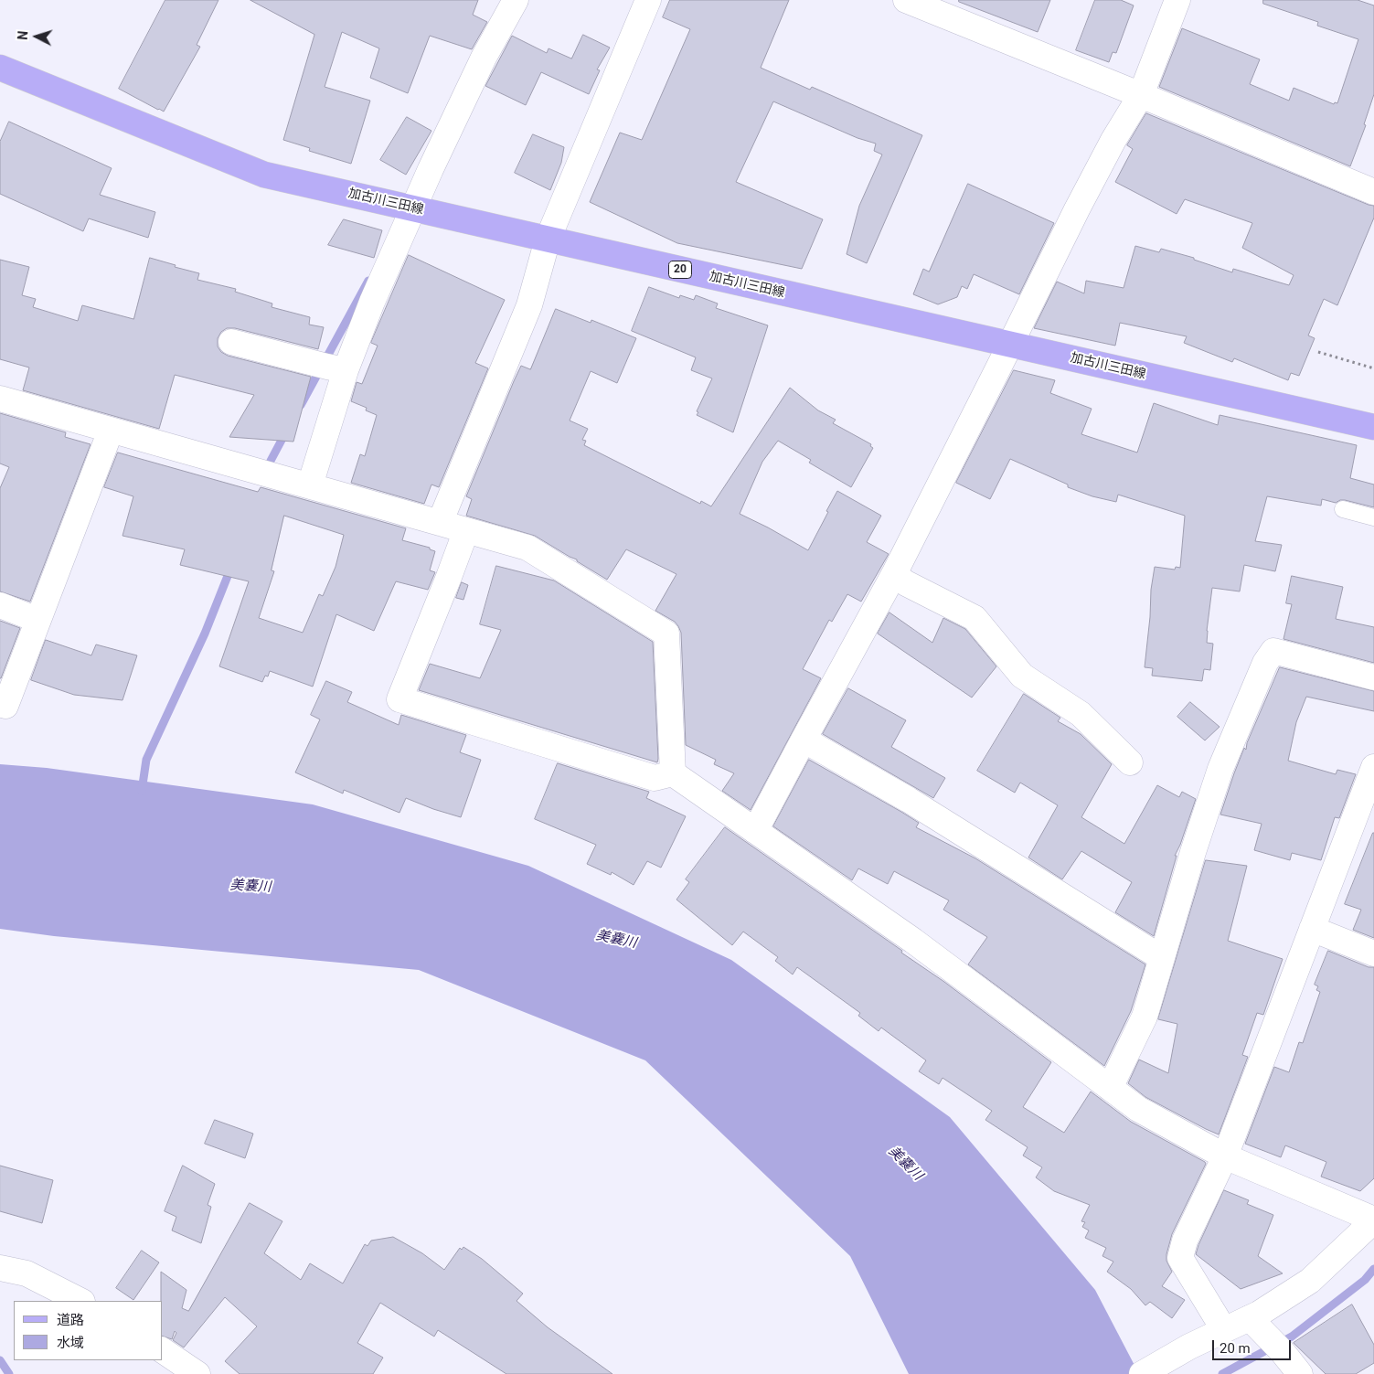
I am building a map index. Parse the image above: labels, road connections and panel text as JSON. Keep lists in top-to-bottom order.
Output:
{
  "streets": {
    "main road": ["加古川三田線", "20"]
  },
  "water": ["美嚢川"],
  "legend": ["道路", "水域"],
  "scale_bar": "20 m",
  "north": "left"
}
